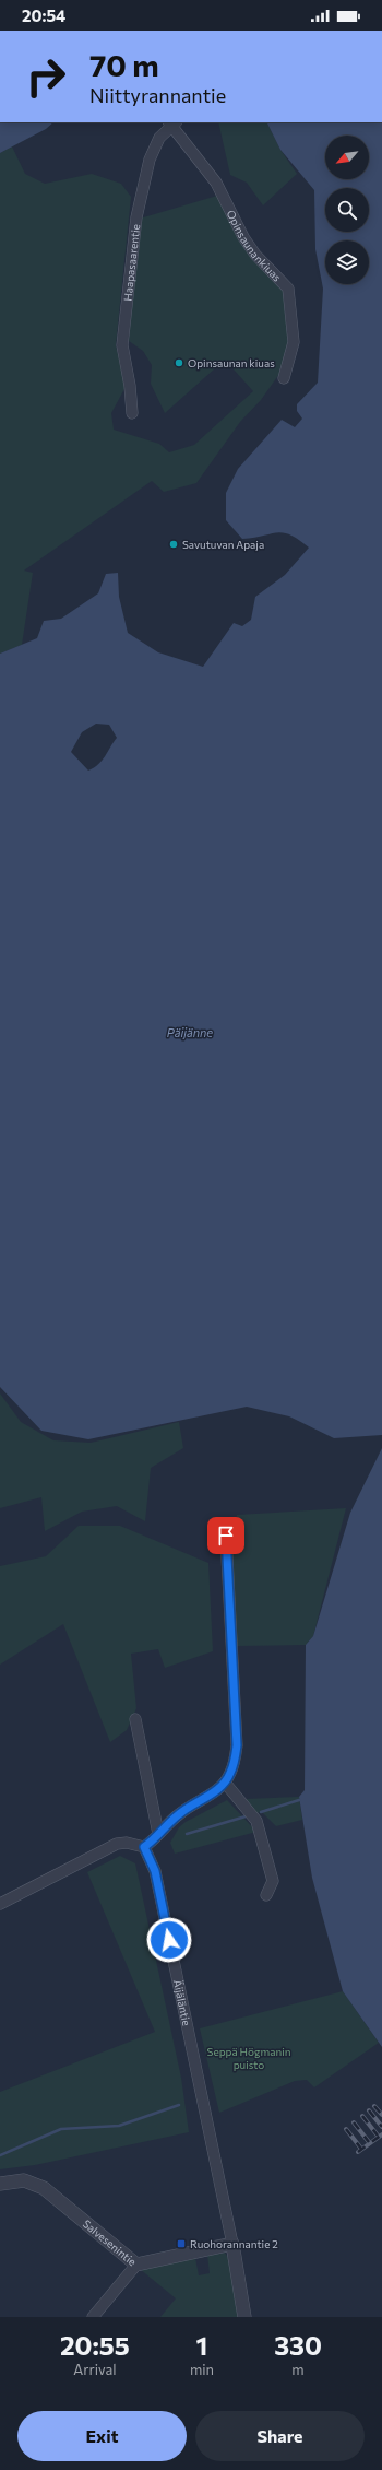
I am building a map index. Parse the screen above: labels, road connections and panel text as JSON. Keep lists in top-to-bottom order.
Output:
{
  "streets": {
    "street": [
      "Opinsaunankiuas",
      "Haapasaarentie",
      "Äijäläntie",
      "Salvesenintie"
    ]
  },
  "crossings": [
    ["Opinsaunankiuas", "Haapasaarentie"],
    ["Äijäläntie", "Salvesenintie"]
  ],
  "water": ["Päijänne"],
  "parks": ["Seppä Högmanin puisto"],
  "places": {
    "other": ["Opinsaunan kiuas", "Savutuvan Apaja"],
    "transit": ["Ruohorannantie 2"]
  },
  "north": "bottom left",
  "page": {
    "status": "20:54",
    "turn": ["70 m", "Niittyrannantie"],
    "eta": [
      "20:55",
      "Arrival",
      "1",
      "min",
      "330",
      "m"
    ],
    "buttons": ["Exit", "Share"]
  }
}
